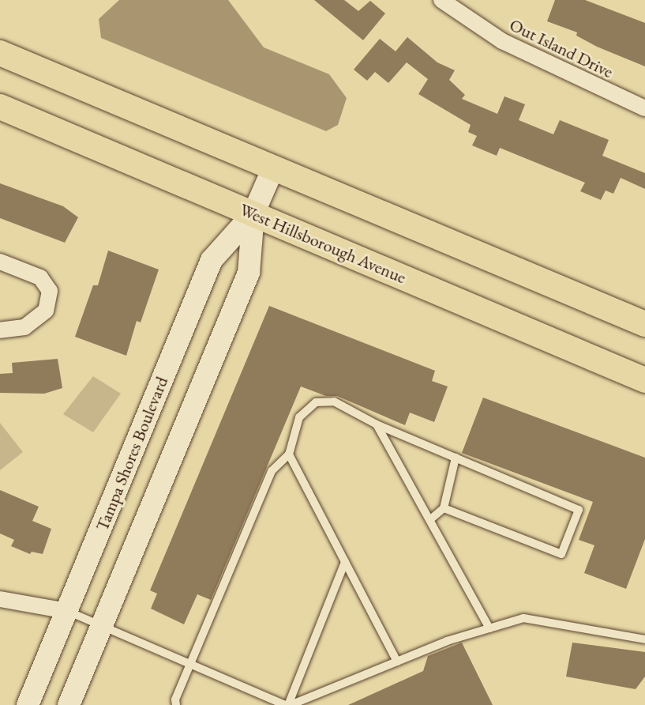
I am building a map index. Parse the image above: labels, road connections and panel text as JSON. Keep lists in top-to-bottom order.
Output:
{
  "streets": {
    "main road": ["West Hillsborough Avenue"],
    "street": ["Out Island Drive", "Tampa Shores Boulevard"]
  },
  "crossings": [
    ["West Hillsborough Avenue", "Tampa Shores Boulevard"]
  ]
}
